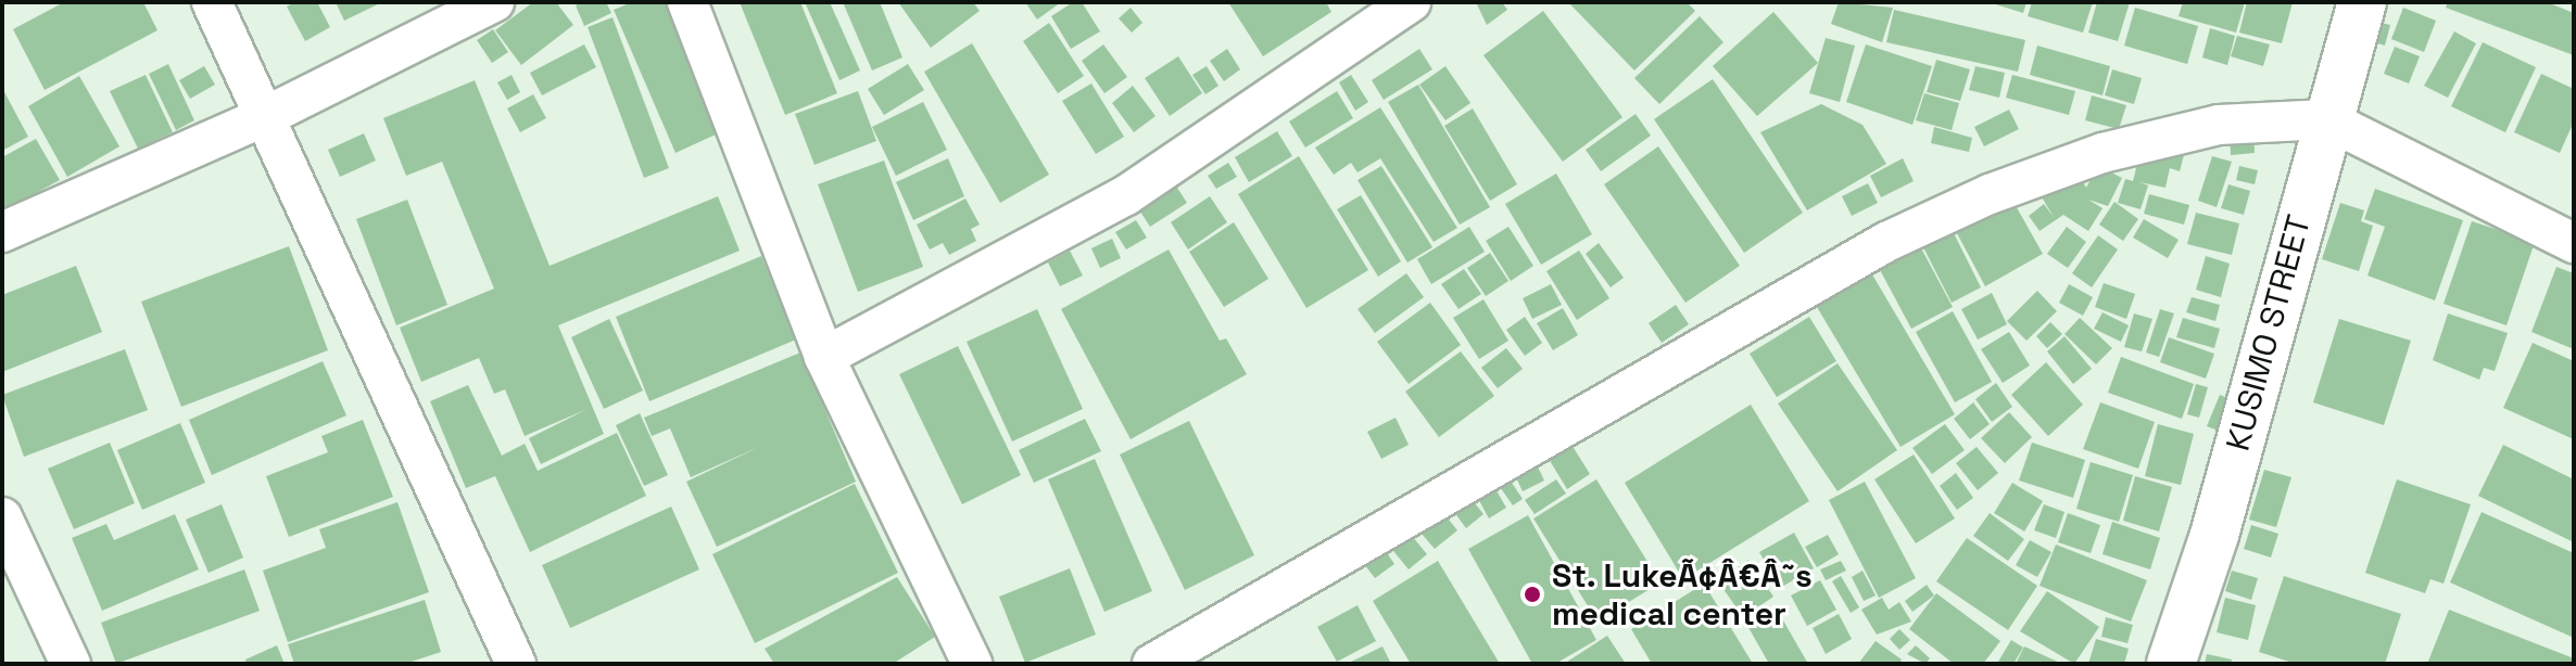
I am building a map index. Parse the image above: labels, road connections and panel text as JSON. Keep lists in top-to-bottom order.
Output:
{
  "streets": {
    "street": ["KUSIMO STREET"]
  },
  "places": ["St. LukeÃ¢Â€Â˜s medical center"]
}
